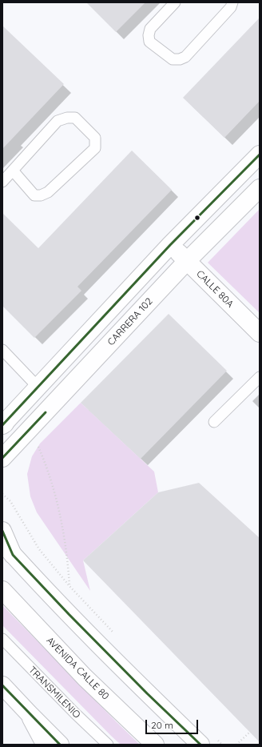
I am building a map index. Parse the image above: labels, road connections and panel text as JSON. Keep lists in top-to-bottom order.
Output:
{
  "streets": {
    "main road": ["CALLE 80A", "CARRERA 102", "AVENIDA CALLE 80"],
    "lane": ["TRANSMILENIO"]
  },
  "crossings": [
    ["CALLE 80A", "CARRERA 102"]
  ],
  "scale_bar": "20 m"
}
